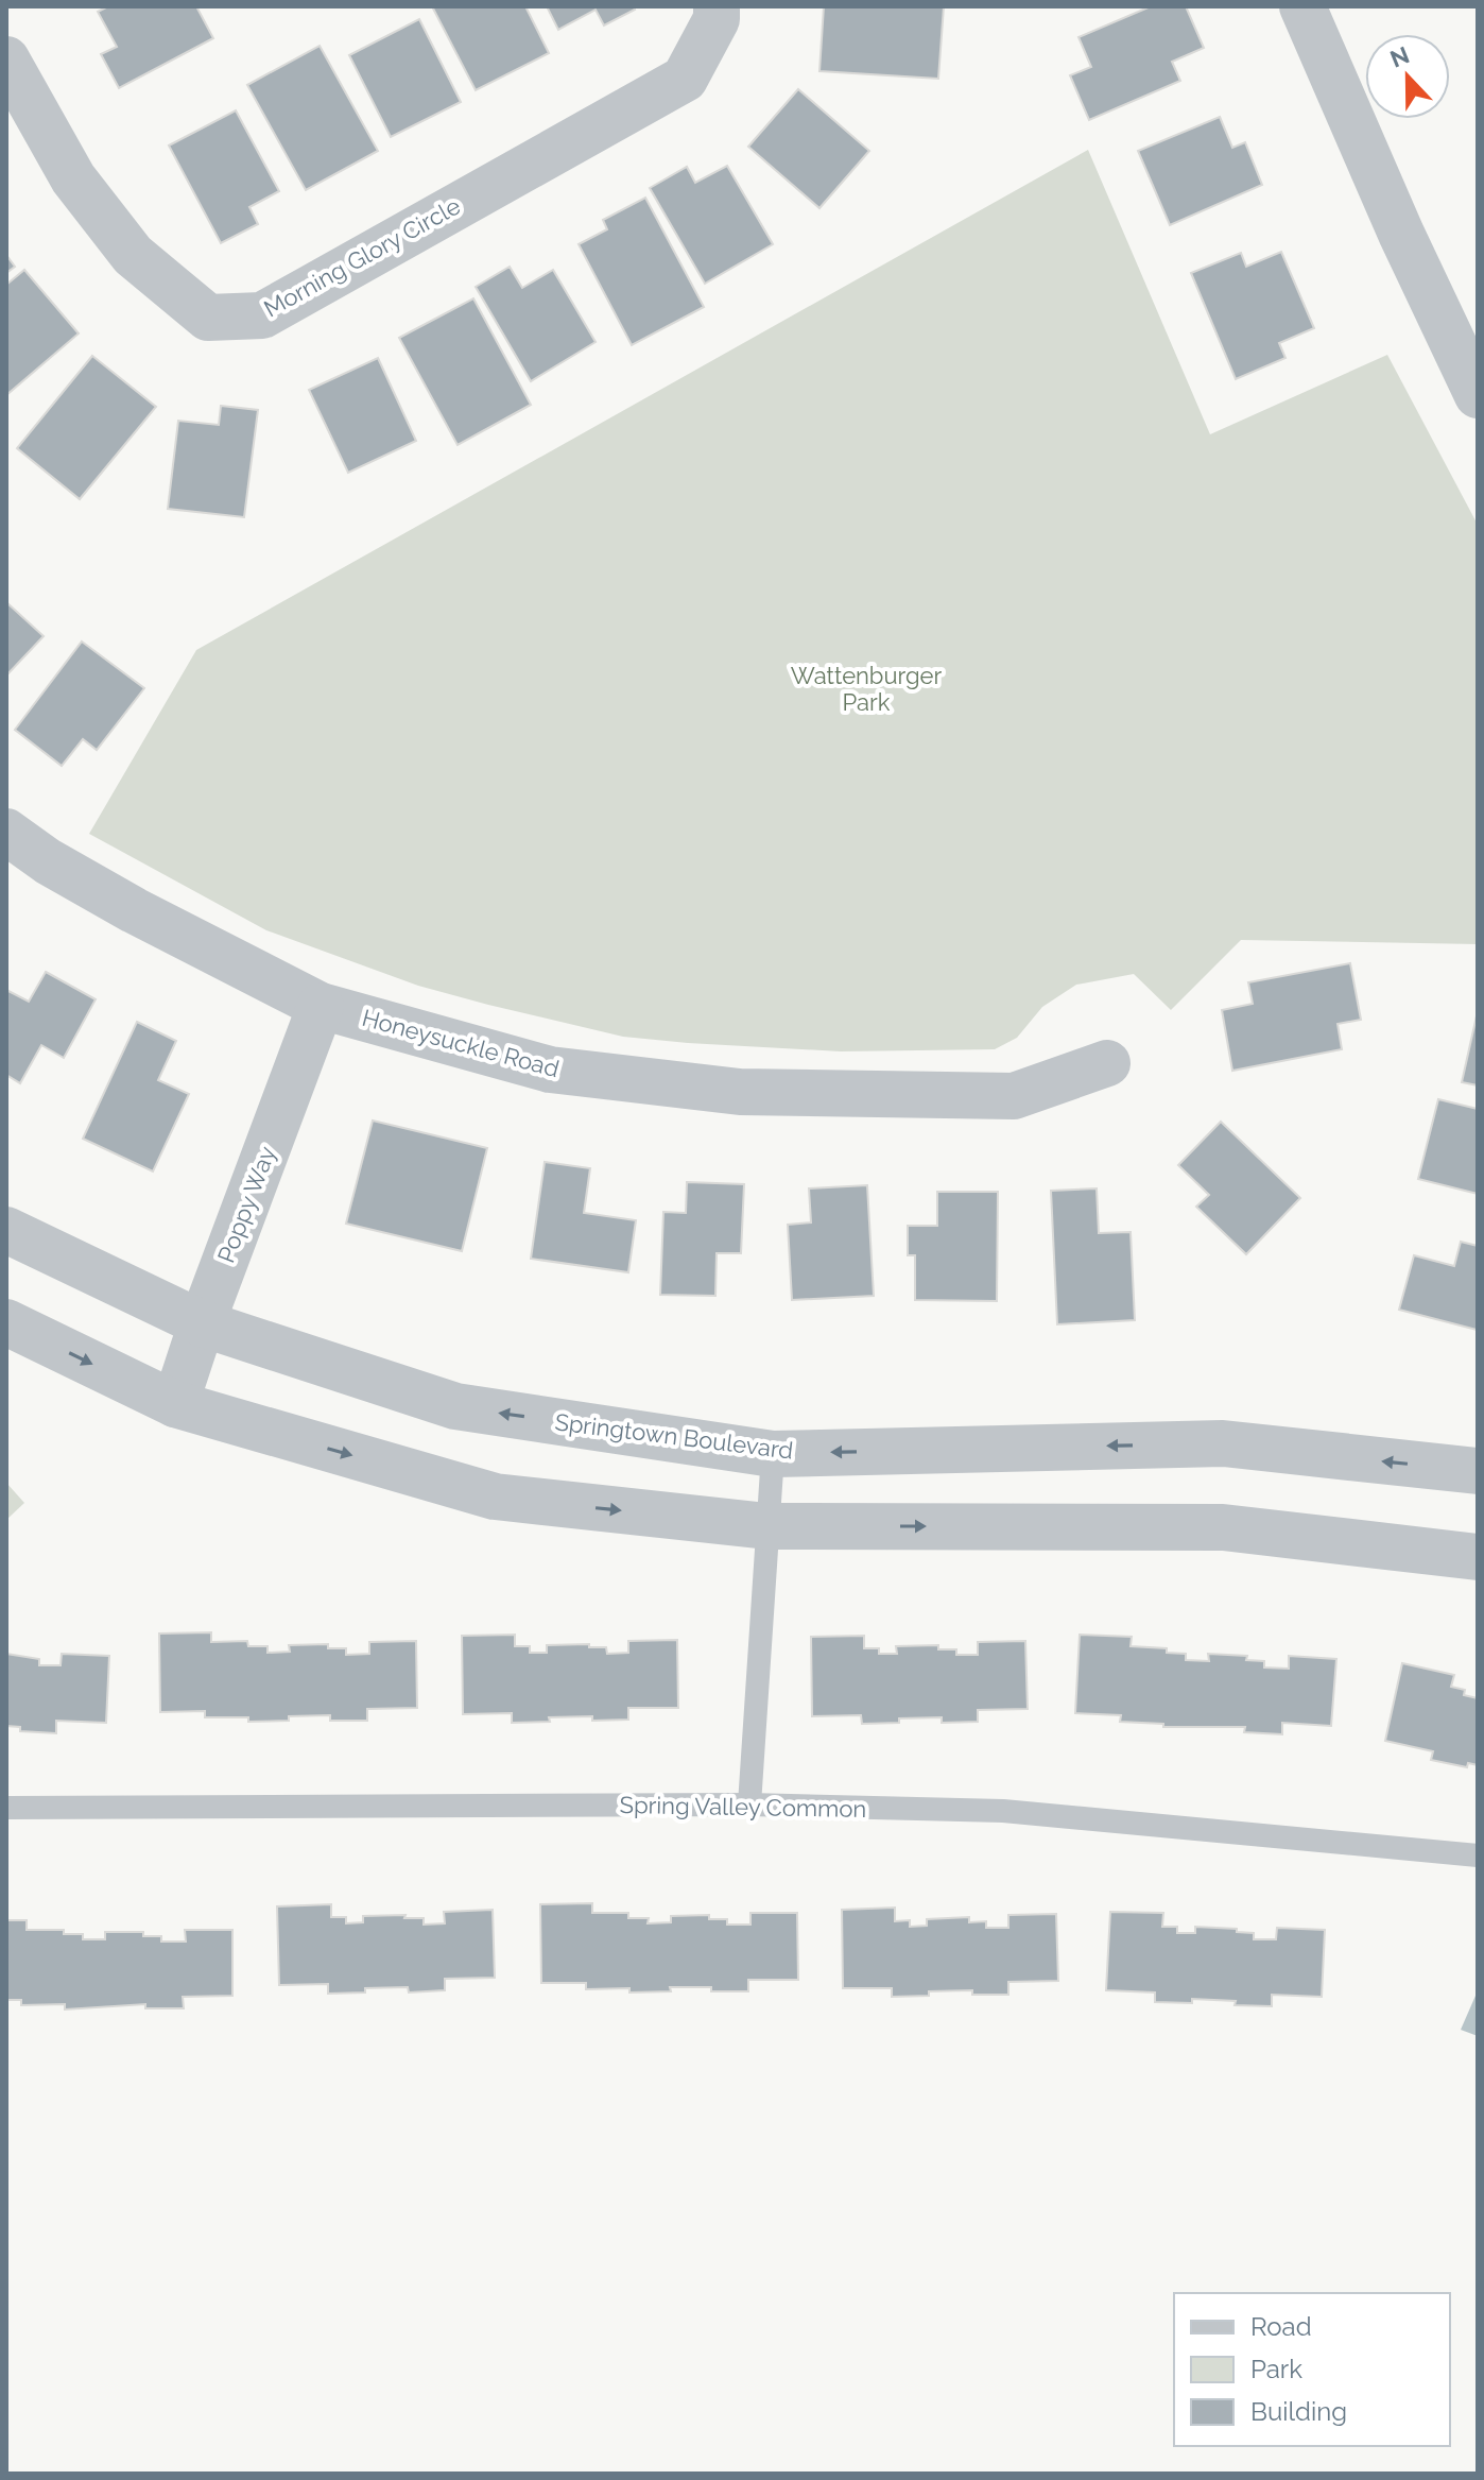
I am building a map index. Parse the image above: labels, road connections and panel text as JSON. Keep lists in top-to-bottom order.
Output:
{
  "streets": {
    "street": [
      "Morning Glory Circle",
      "Honeysuckle Road",
      "Poppy Way",
      "Springtown Boulevard"
    ],
    "lane": ["Spring Valley Common"]
  },
  "crossings": [
    ["Honeysuckle Road", "Poppy Way"],
    ["Poppy Way", "Springtown Boulevard"]
  ],
  "parks": ["Wattenburger Park"],
  "legend": ["Road", "Park", "Building"],
  "north": "top"
}
